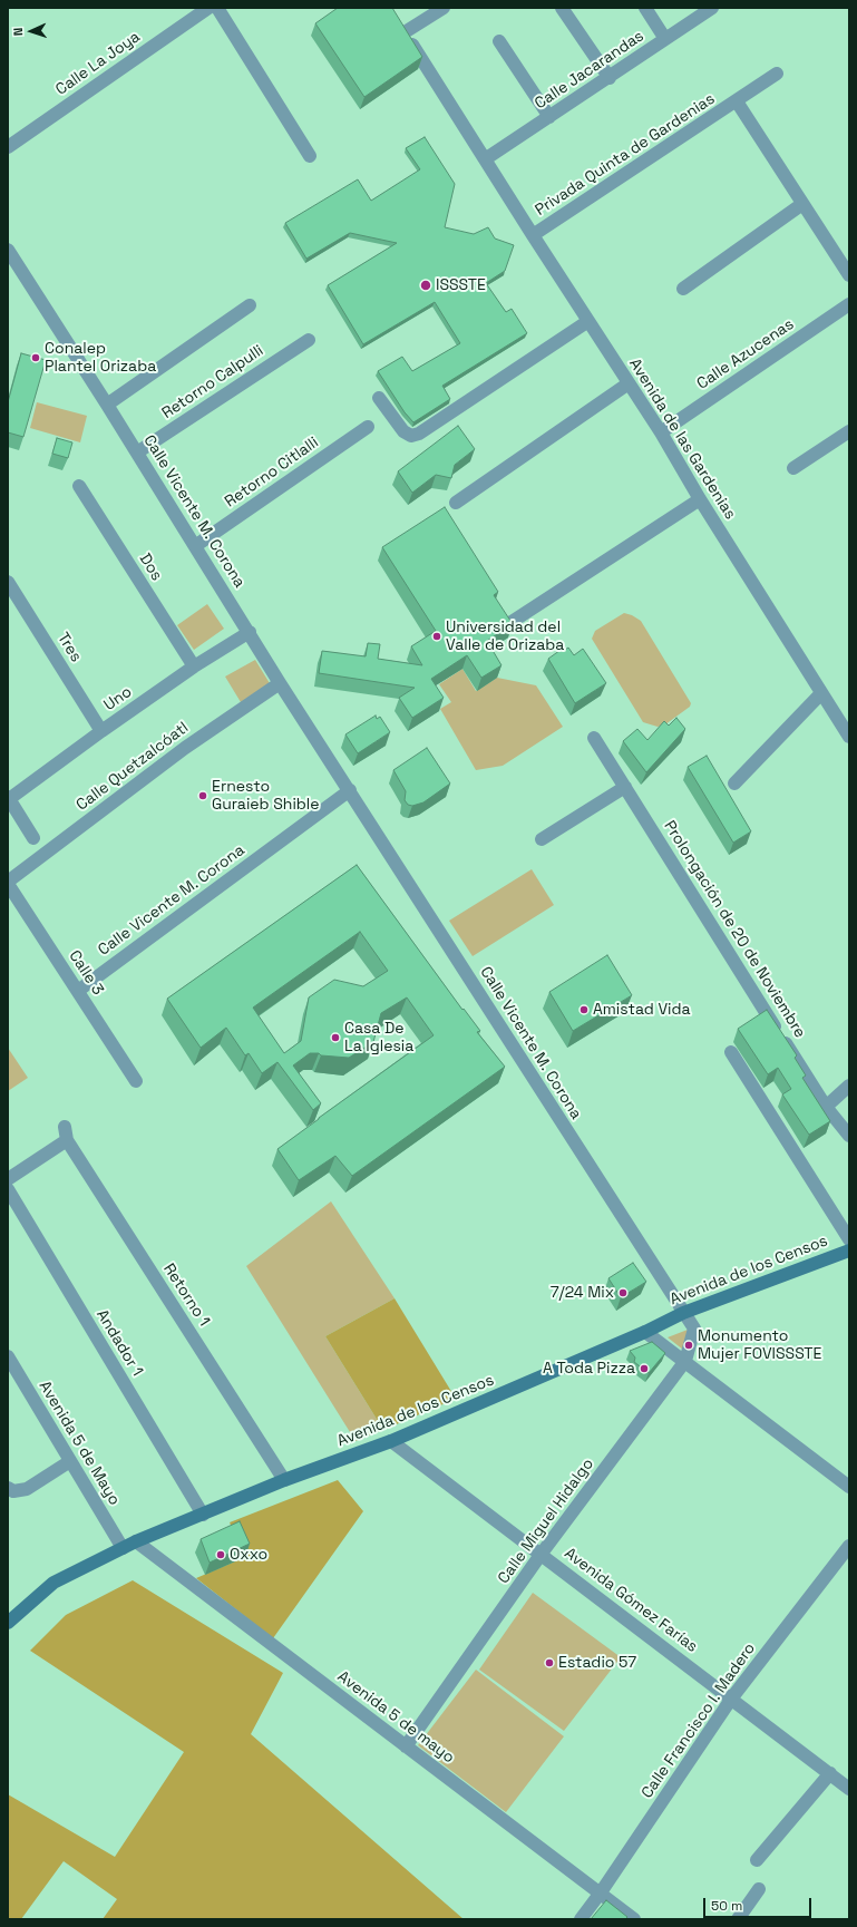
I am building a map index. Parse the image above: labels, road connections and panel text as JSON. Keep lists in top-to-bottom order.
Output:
{
  "streets": {
    "street": [
      "Calle La Joya",
      "Calle Jacarandas",
      "Privada Quinta de Gardenias",
      "Calle Azucenas",
      "Retorno Calpulli",
      "Avenida de las Gardenias",
      "Retorno Citlalli",
      "Calle Vicente M. Corona",
      "Dos",
      "Tres",
      "Uno",
      "Calle Quetzalcóatl",
      "Prolongación de 20 de Noviembre",
      "Calle 3",
      "Avenida de los Censos",
      "Retorno 1",
      "Andador 1",
      "Avenida 5 de Mayo",
      "Calle Miguel Hidalgo",
      "Avenida Gómez Farías",
      "Avenida 5 de mayo",
      "Calle Francisco I. Madero"
    ]
  },
  "crossings": [
    ["Calle Jacarandas", "Avenida de las Gardenias"],
    ["Privada Quinta de Gardenias", "Avenida de las Gardenias"],
    ["Calle Azucenas", "Avenida de las Gardenias"],
    ["Retorno Calpulli", "Calle Vicente M. Corona"],
    ["Retorno Citlalli", "Calle Vicente M. Corona"],
    ["Calle Vicente M. Corona", "Uno"],
    ["Calle Vicente M. Corona", "Calle Quetzalcóatl"],
    ["Calle Vicente M. Corona", "Calle 3"],
    ["Calle Vicente M. Corona", "Avenida de los Censos"],
    ["Calle Vicente M. Corona", "Calle Miguel Hidalgo"],
    ["Dos", "Uno"],
    ["Tres", "Uno"],
    ["Calle Quetzalcóatl", "Calle 3"],
    ["Avenida de los Censos", "Retorno 1"],
    ["Avenida de los Censos", "Andador 1"],
    ["Avenida de los Censos", "Avenida 5 de Mayo"],
    ["Avenida de los Censos", "Calle Miguel Hidalgo"],
    ["Avenida de los Censos", "Avenida Gómez Farías"],
    ["Avenida de los Censos", "Avenida 5 de mayo"],
    ["Calle Miguel Hidalgo", "Avenida Gómez Farías"],
    ["Calle Miguel Hidalgo", "Avenida 5 de mayo"],
    ["Avenida Gómez Farías", "Calle Francisco I. Madero"],
    ["Avenida 5 de mayo", "Calle Francisco I. Madero"]
  ],
  "places": [
    "ISSSTE",
    "Conalep Plantel Orizaba",
    "Universidad del Valle de Orizaba",
    "Ernesto Guraieb Shible",
    "Amistad Vida",
    "Casa De La Iglesia",
    "7/24 Mix",
    "Monumento Mujer FOVISSSTE",
    "A Toda Pizza",
    "Oxxo",
    "Estadio 57"
  ],
  "scale_bar": "50 m",
  "north": "left"
}
